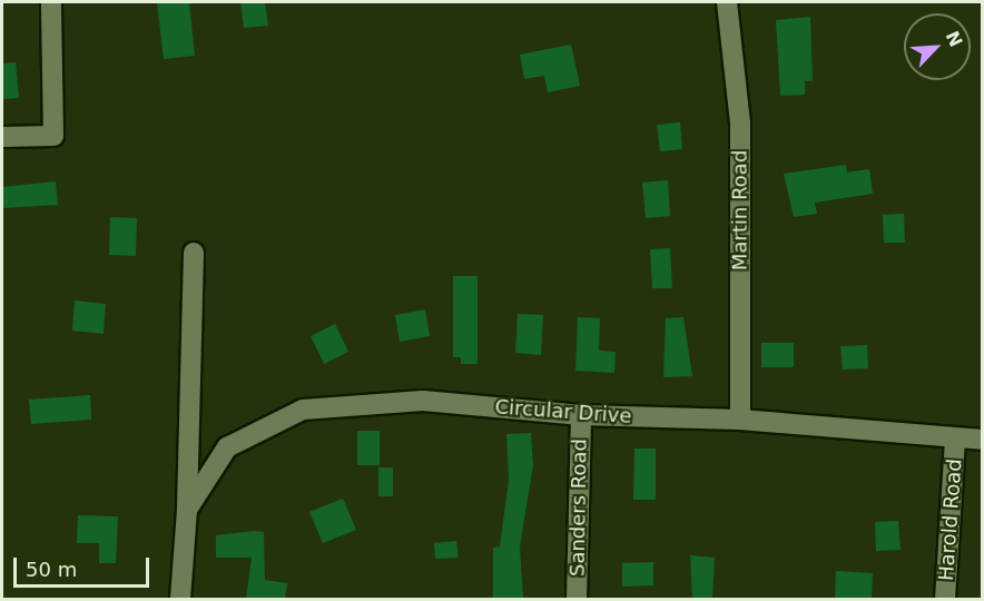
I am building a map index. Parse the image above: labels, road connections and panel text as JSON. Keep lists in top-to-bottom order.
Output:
{
  "streets": {
    "street": [
      "Martin Road",
      "Circular Drive",
      "Sanders Road",
      "Harold Road"
    ]
  },
  "crossings": [
    ["Martin Road", "Circular Drive"],
    ["Circular Drive", "Sanders Road"],
    ["Circular Drive", "Harold Road"]
  ],
  "scale_bar": "50 m",
  "north": "top right"
}
